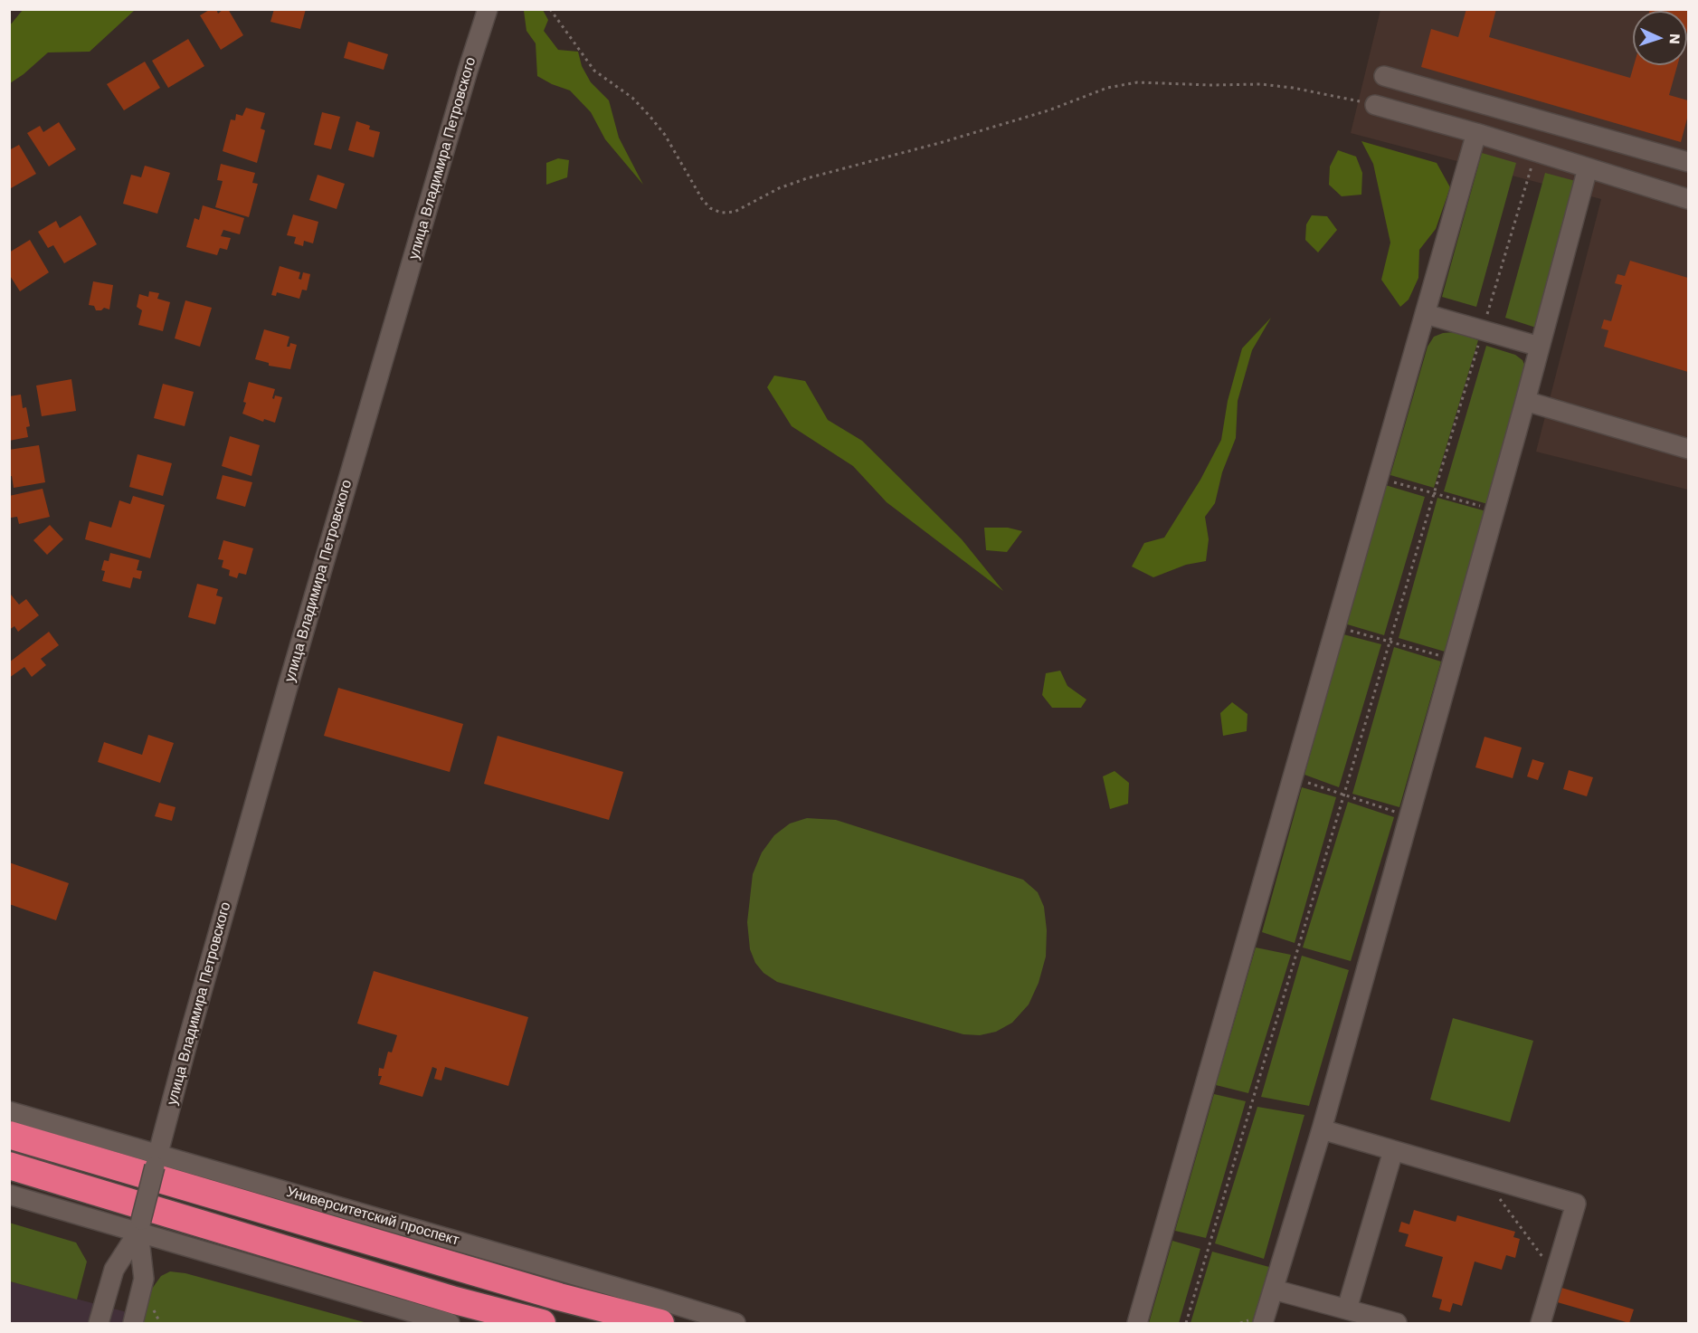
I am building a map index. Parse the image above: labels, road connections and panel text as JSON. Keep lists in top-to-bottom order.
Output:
{
  "streets": {
    "highway": ["Университетский проспект"],
    "street": ["улица Владимира Петровского"]
  },
  "crossings": [
    ["улица Владимира Петровского", "Университетский проспект"]
  ],
  "north": "right"
}
